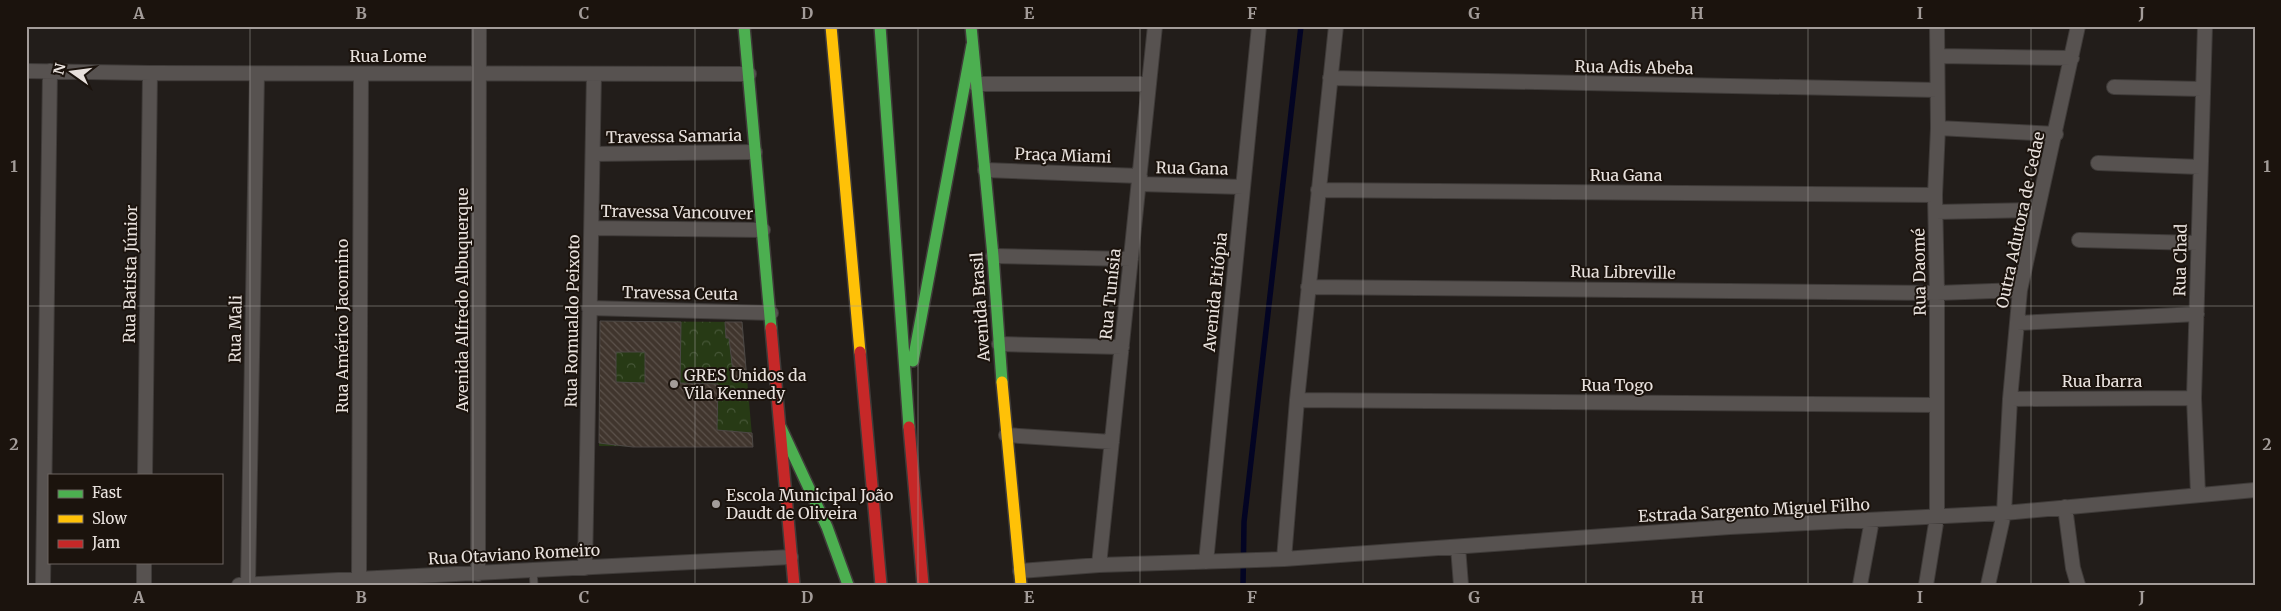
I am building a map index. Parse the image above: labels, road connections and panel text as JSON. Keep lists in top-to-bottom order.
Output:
{
  "streets": {
    "main road": ["Avenida Brasil"],
    "street": [
      "Rua Lome",
      "Rua Adis Abeba",
      "Travessa Samaria",
      "Praça Miami",
      "Rua Gana",
      "Travessa Vancouver",
      "Outra Adutora de Cedae",
      "Rua Chad",
      "Rua Libreville",
      "Rua Daomé",
      "Rua Batista Júnior",
      "Avenida Etiópia",
      "Travessa Ceuta",
      "Rua Tunísia",
      "Avenida Alfredo Albuquerque",
      "Rua Romualdo Peixoto",
      "Rua Américo Jacomino",
      "Rua Mali",
      "Rua Ibarra",
      "Rua Togo",
      "Estrada Sargento Miguel Filho",
      "Rua Otaviano Romeiro"
    ]
  },
  "crossings": [
    ["Rua Lome", "Rua Batista Júnior"],
    ["Rua Lome", "Avenida Alfredo Albuquerque"],
    ["Rua Lome", "Rua Romualdo Peixoto"],
    ["Rua Lome", "Rua Américo Jacomino"],
    ["Rua Lome", "Rua Mali"],
    ["Rua Adis Abeba", "Rua Daomé"],
    ["Travessa Samaria", "Rua Romualdo Peixoto"],
    ["Praça Miami", "Rua Gana"],
    ["Praça Miami", "Rua Tunísia"],
    ["Praça Miami", "Avenida Brasil"],
    ["Rua Gana", "Rua Daomé"],
    ["Rua Gana", "Avenida Etiópia"],
    ["Rua Gana", "Rua Tunísia"],
    ["Travessa Vancouver", "Rua Romualdo Peixoto"],
    ["Outra Adutora de Cedae", "Rua Libreville"],
    ["Outra Adutora de Cedae", "Rua Ibarra"],
    ["Outra Adutora de Cedae", "Estrada Sargento Miguel Filho"],
    ["Rua Chad", "Rua Ibarra"],
    ["Rua Chad", "Estrada Sargento Miguel Filho"],
    ["Rua Libreville", "Rua Daomé"],
    ["Rua Daomé", "Rua Togo"],
    ["Rua Daomé", "Estrada Sargento Miguel Filho"],
    ["Avenida Etiópia", "Estrada Sargento Miguel Filho"],
    ["Travessa Ceuta", "Rua Romualdo Peixoto"],
    ["Avenida Alfredo Albuquerque", "Rua Otaviano Romeiro"],
    ["Rua Romualdo Peixoto", "Rua Otaviano Romeiro"],
    ["Rua Américo Jacomino", "Rua Otaviano Romeiro"],
    ["Rua Mali", "Rua Otaviano Romeiro"]
  ],
  "places": ["GRES Unidos da Vila Kennedy", "Escola Municipal João Daudt de Oliveira"],
  "legend": ["Fast", "Slow", "Jam"],
  "north": "left",
  "grid": {
    "columns": [
      "A",
      "B",
      "C",
      "D",
      "E",
      "F",
      "G",
      "H",
      "I",
      "J"
    ],
    "rows": ["1", "2"]
  }
}
